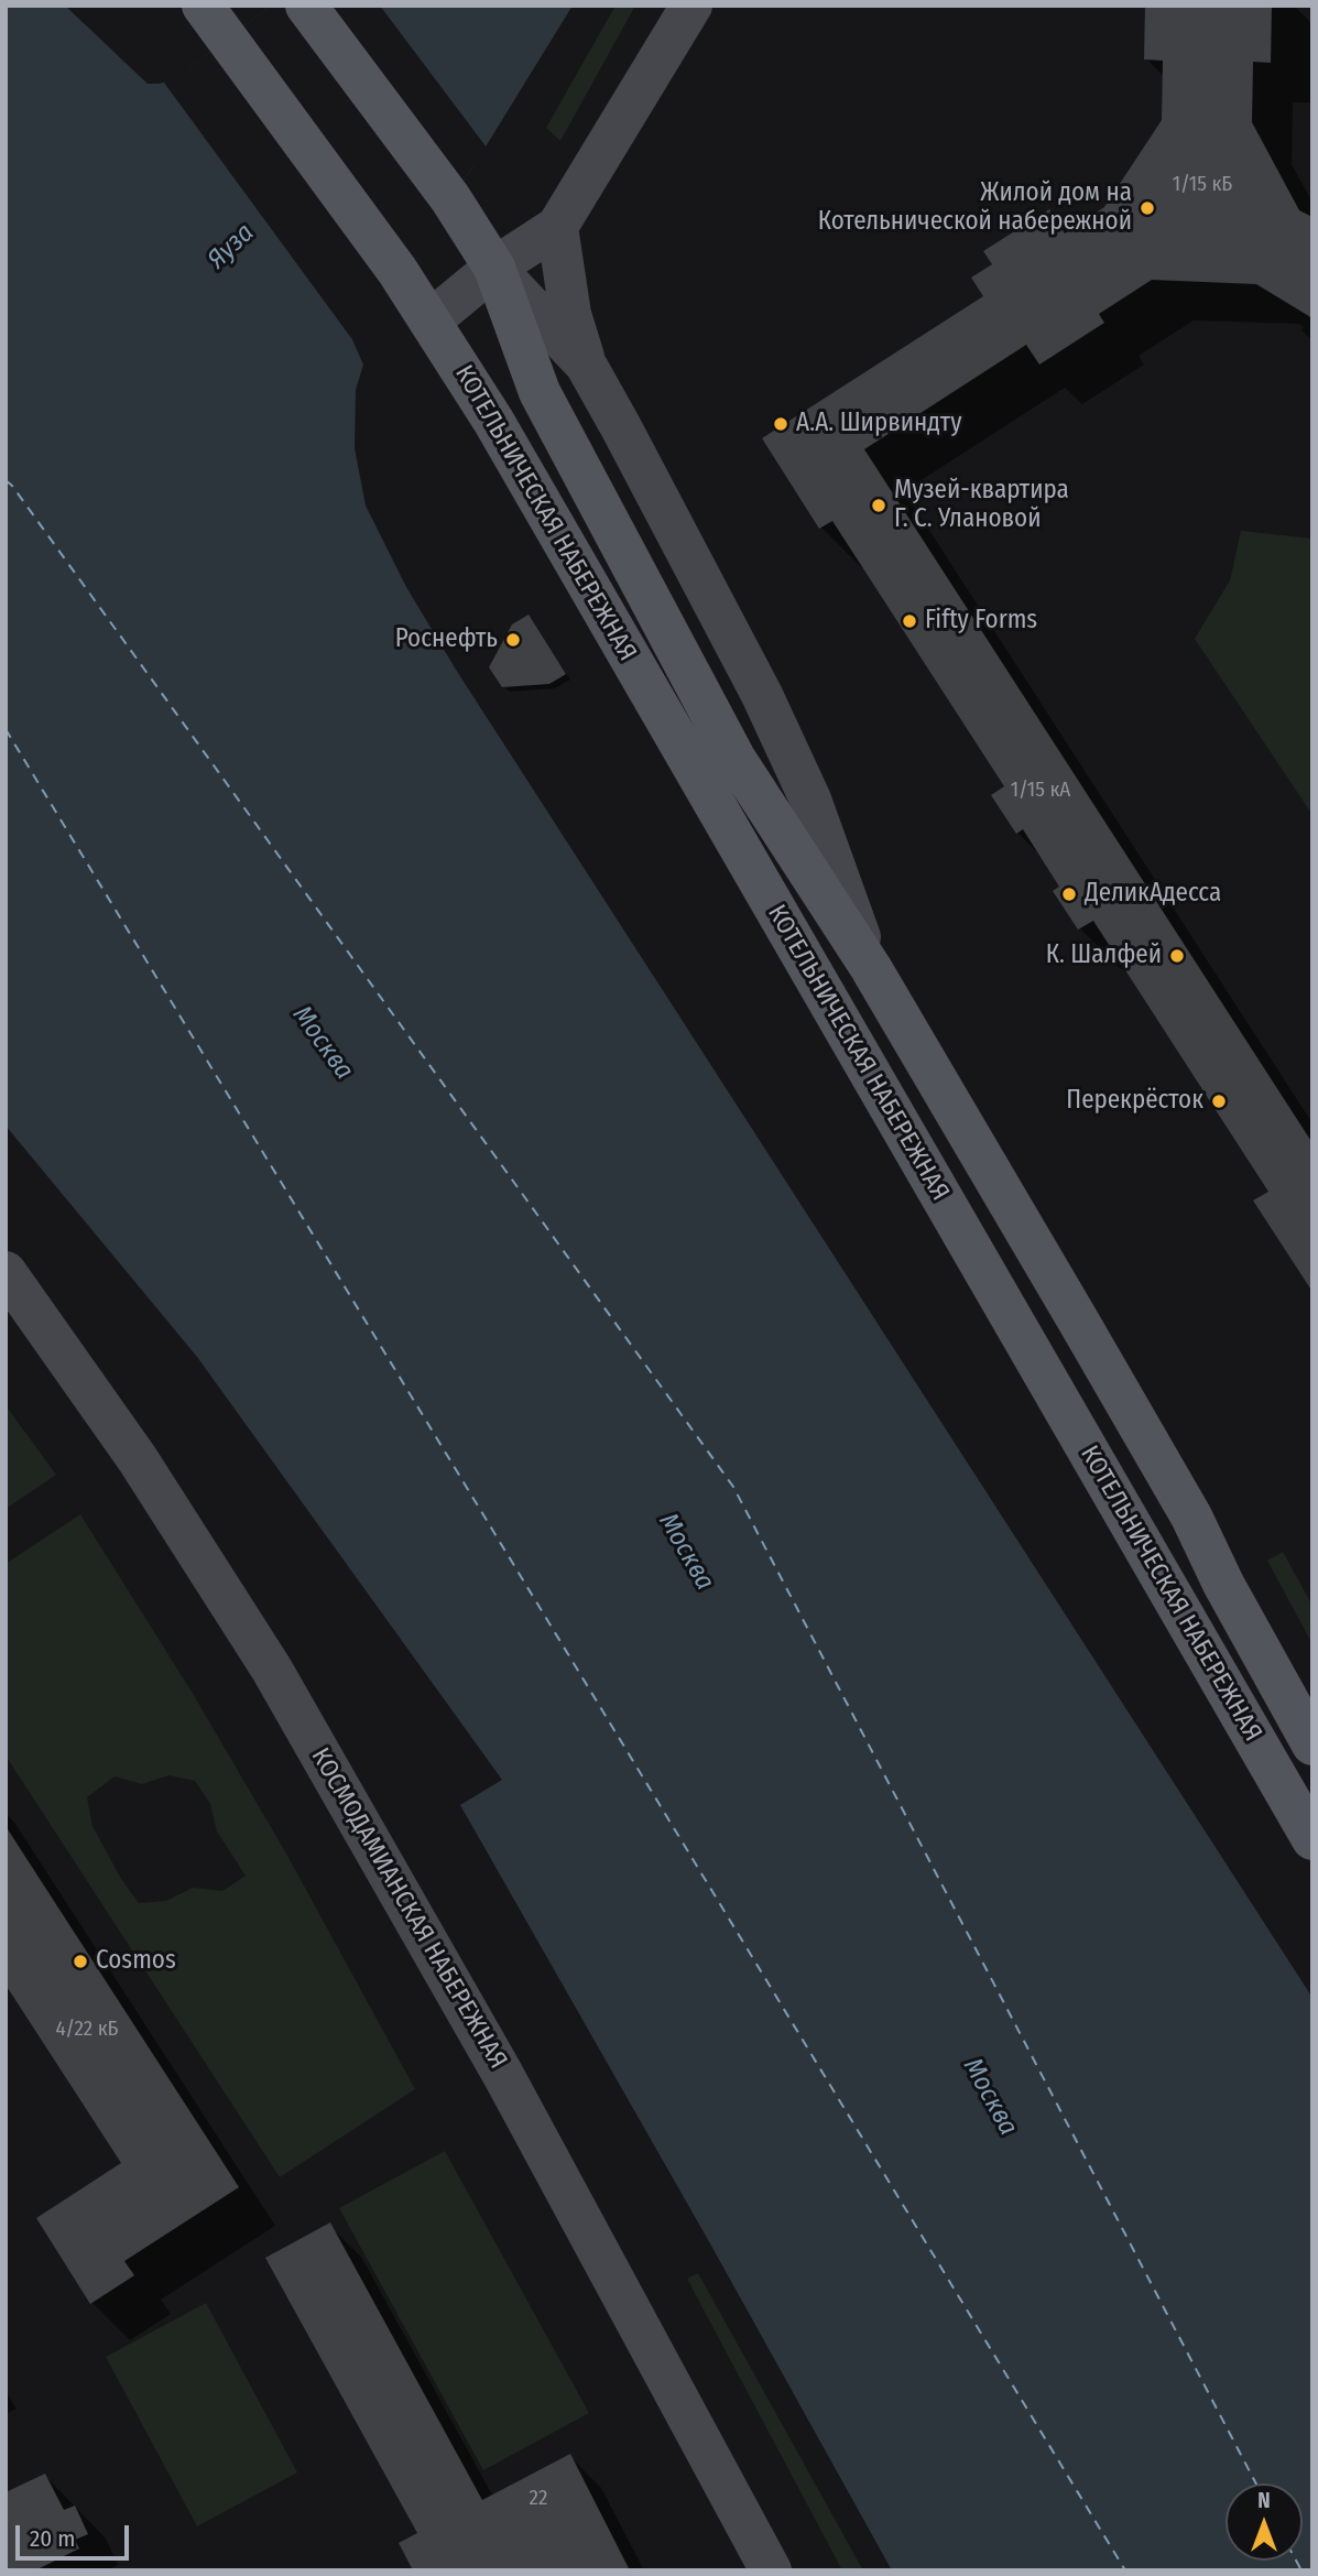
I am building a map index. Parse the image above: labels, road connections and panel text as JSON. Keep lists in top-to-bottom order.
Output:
{
  "streets": {
    "main road": ["КОТЕЛЬНИЧЕСКАЯ НАБЕРЕЖНАЯ", "КОСМОДАМИАНСКАЯ НАБЕРЕЖНАЯ"]
  },
  "water": ["Яуза", "Москва"],
  "places": [
    "Жилой дом на Котельнической набережной",
    "А.А. Ширвиндту",
    "Музей-квартира Г. С. Улановой",
    "Fifty Forms",
    "Роснефть",
    "ДеликАдесса",
    "К. Шалфей",
    "Перекрёсток",
    "Cosmos"
  ],
  "house_numbers": [
    "1/15 кБ",
    "1/15 кА",
    "4/22 кБ",
    "22"
  ],
  "scale_bar": "20 m",
  "north": "top"
}
